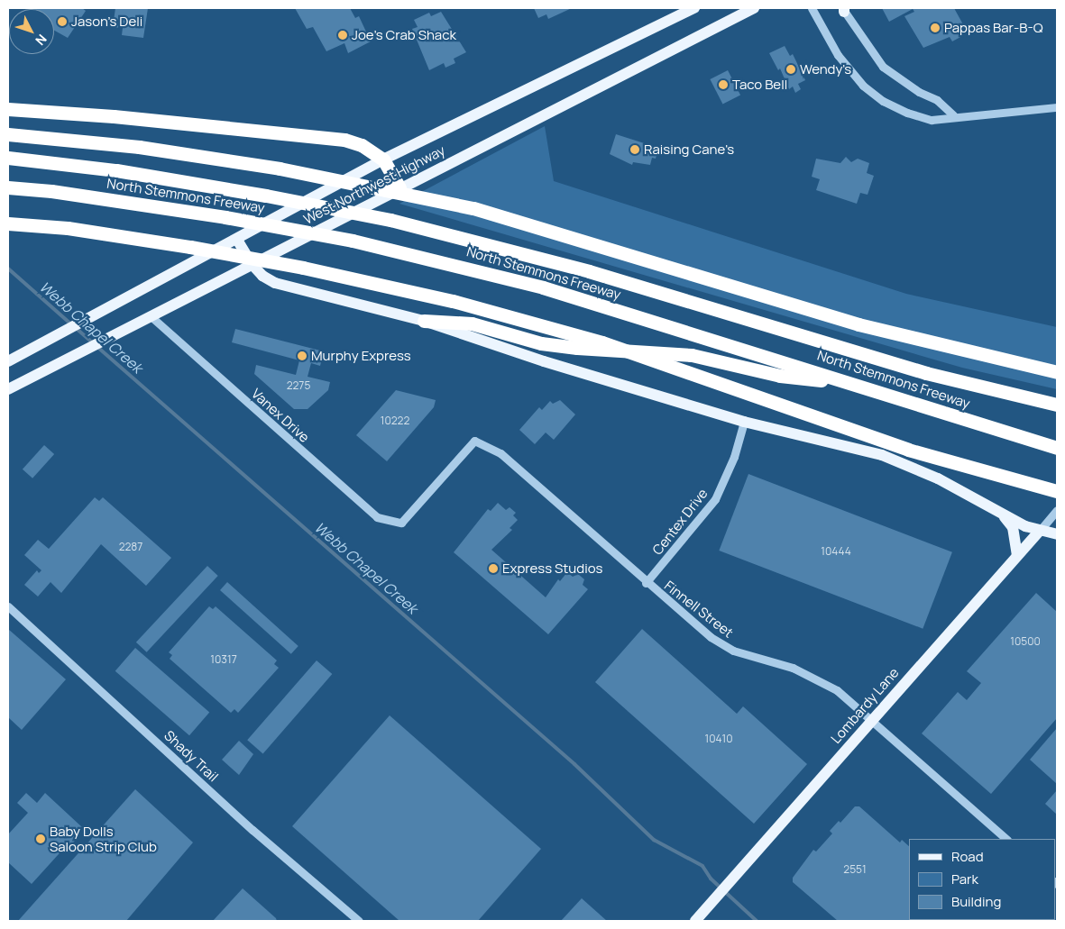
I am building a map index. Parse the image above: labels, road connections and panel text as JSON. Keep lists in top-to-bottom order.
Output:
{
  "streets": {
    "highway": ["North Stemmons Freeway"],
    "main road": ["West Northwest Highway", "Lombardy Lane"],
    "street": [
      "Vanex Drive",
      "Centex Drive",
      "Finnell Street",
      "Shady Trail"
    ]
  },
  "crossings": [
    ["West Northwest Highway", "Vanex Drive"],
    ["Vanex Drive", "Finnell Street"],
    ["Centex Drive", "Finnell Street"],
    ["Finnell Street", "Lombardy Lane"]
  ],
  "water": ["Webb Chapel Creek"],
  "places": [
    "Jason's Deli",
    "Pappas Bar-B-Q",
    "Joe's Crab Shack",
    "Wendy's",
    "Taco Bell",
    "Raising Cane's",
    "Murphy Express",
    "Express Studios",
    "Baby Dolls Saloon Strip Club"
  ],
  "house_numbers": [
    "2275",
    "10222",
    "2287",
    "10444",
    "10500",
    "10317",
    "10410",
    "2551"
  ],
  "legend": ["Road", "Park", "Building"],
  "north": "bottom right"
}
